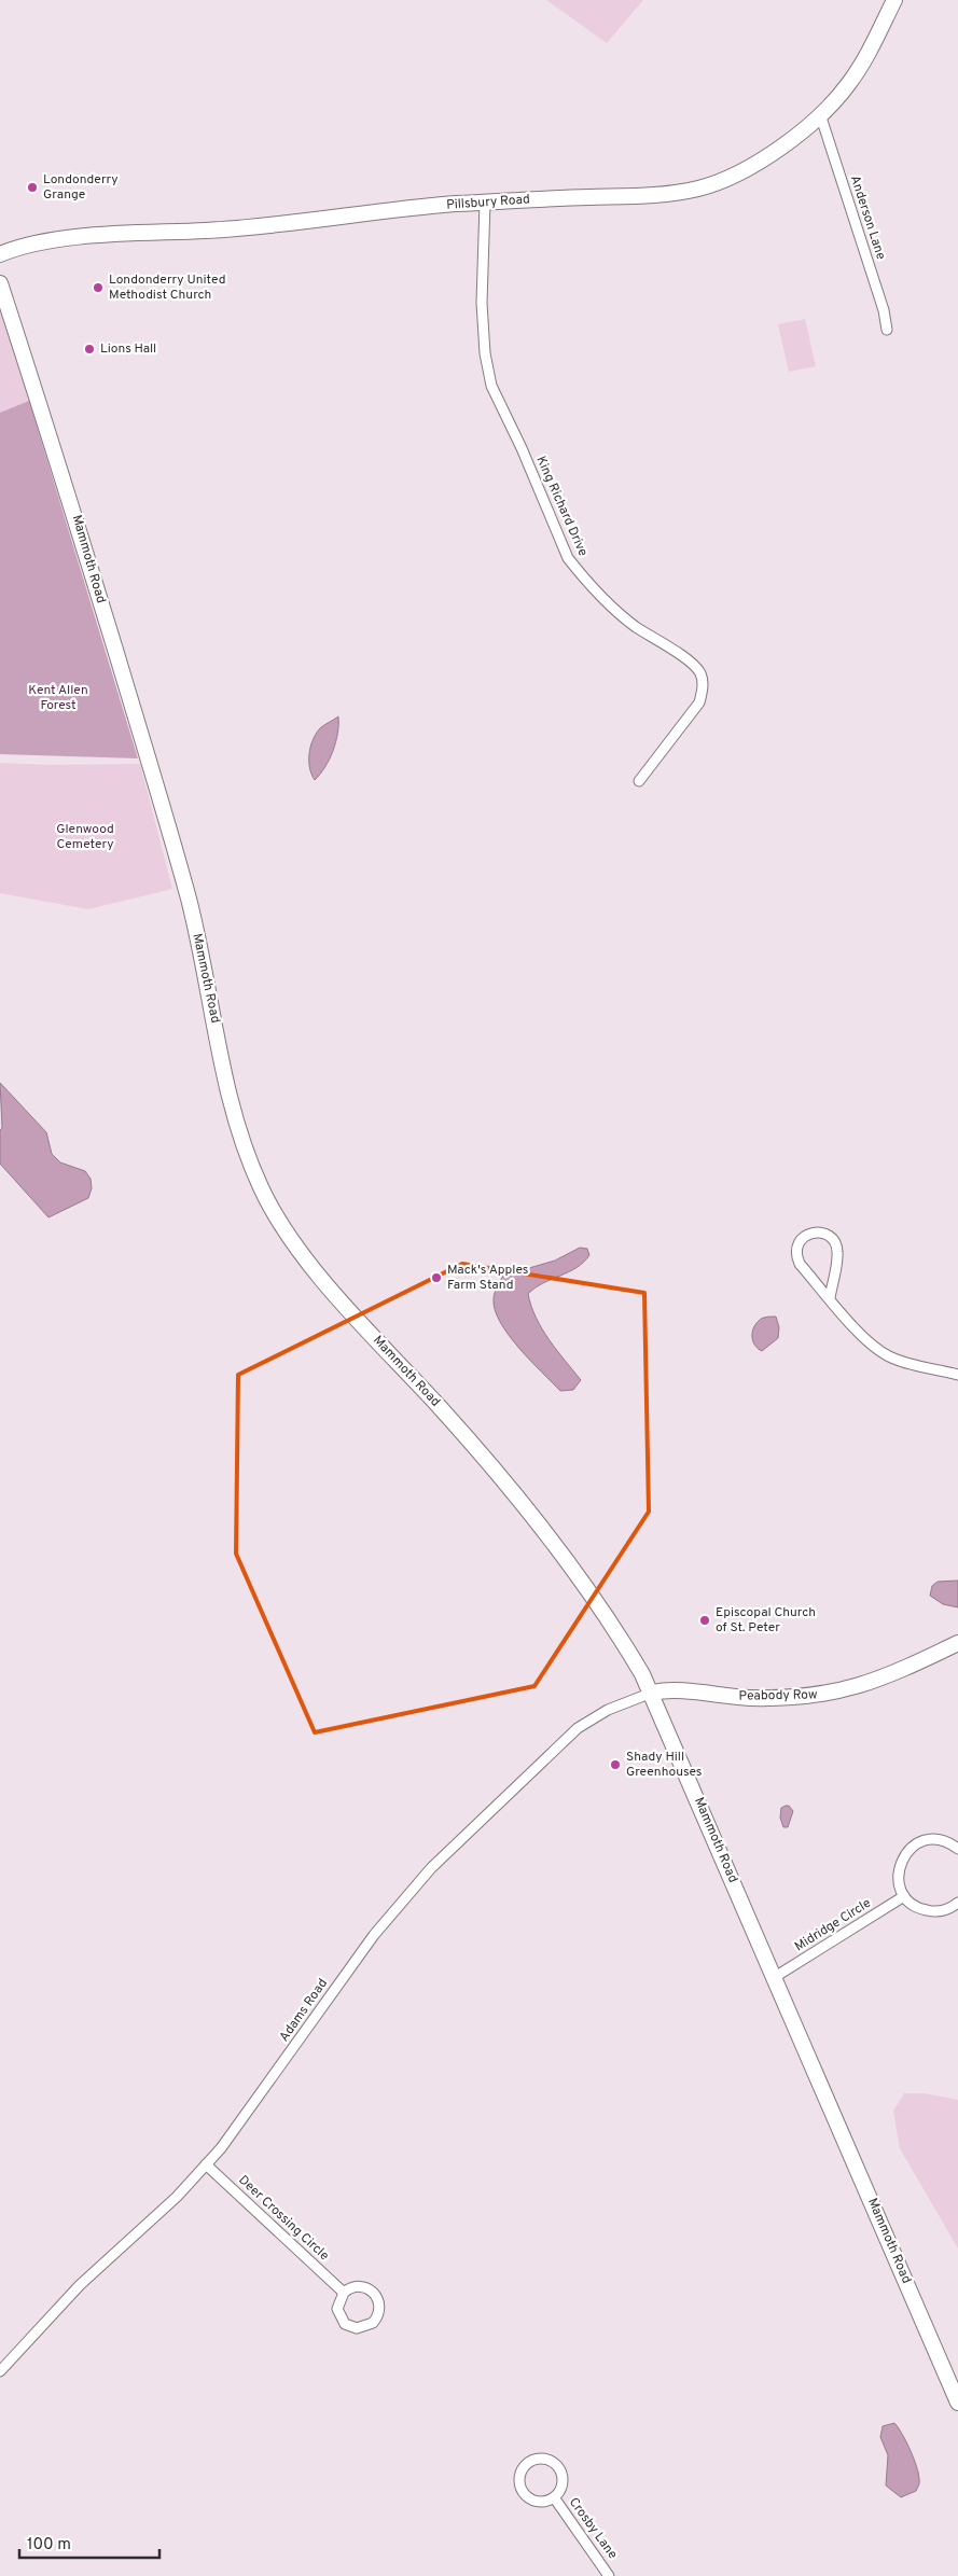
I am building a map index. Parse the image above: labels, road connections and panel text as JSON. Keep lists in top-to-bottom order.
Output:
{
  "streets": {
    "main road": ["Pillsbury Road", "Mammoth Road", "Peabody Row"],
    "street": [
      "Anderson Lane",
      "King Richard Drive",
      "Midridge Circle",
      "Adams Road",
      "Deer Crossing Circle",
      "Crosby Lane"
    ]
  },
  "crossings": [
    ["Pillsbury Road", "Anderson Lane"],
    ["Pillsbury Road", "King Richard Drive"],
    ["Mammoth Road", "Peabody Row"],
    ["Mammoth Road", "Midridge Circle"],
    ["Mammoth Road", "Adams Road"],
    ["Peabody Row", "Adams Road"],
    ["Adams Road", "Deer Crossing Circle"]
  ],
  "parks": ["Kent Allen Forest", "Glenwood Cemetery"],
  "places": [
    "Londonderry Grange",
    "Londonderry United Methodist Church",
    "Lions Hall",
    "Mack's Apples Farm Stand",
    "Episcopal Church of St. Peter",
    "Shady Hill Greenhouses"
  ],
  "scale_bar": "100 m"
}
